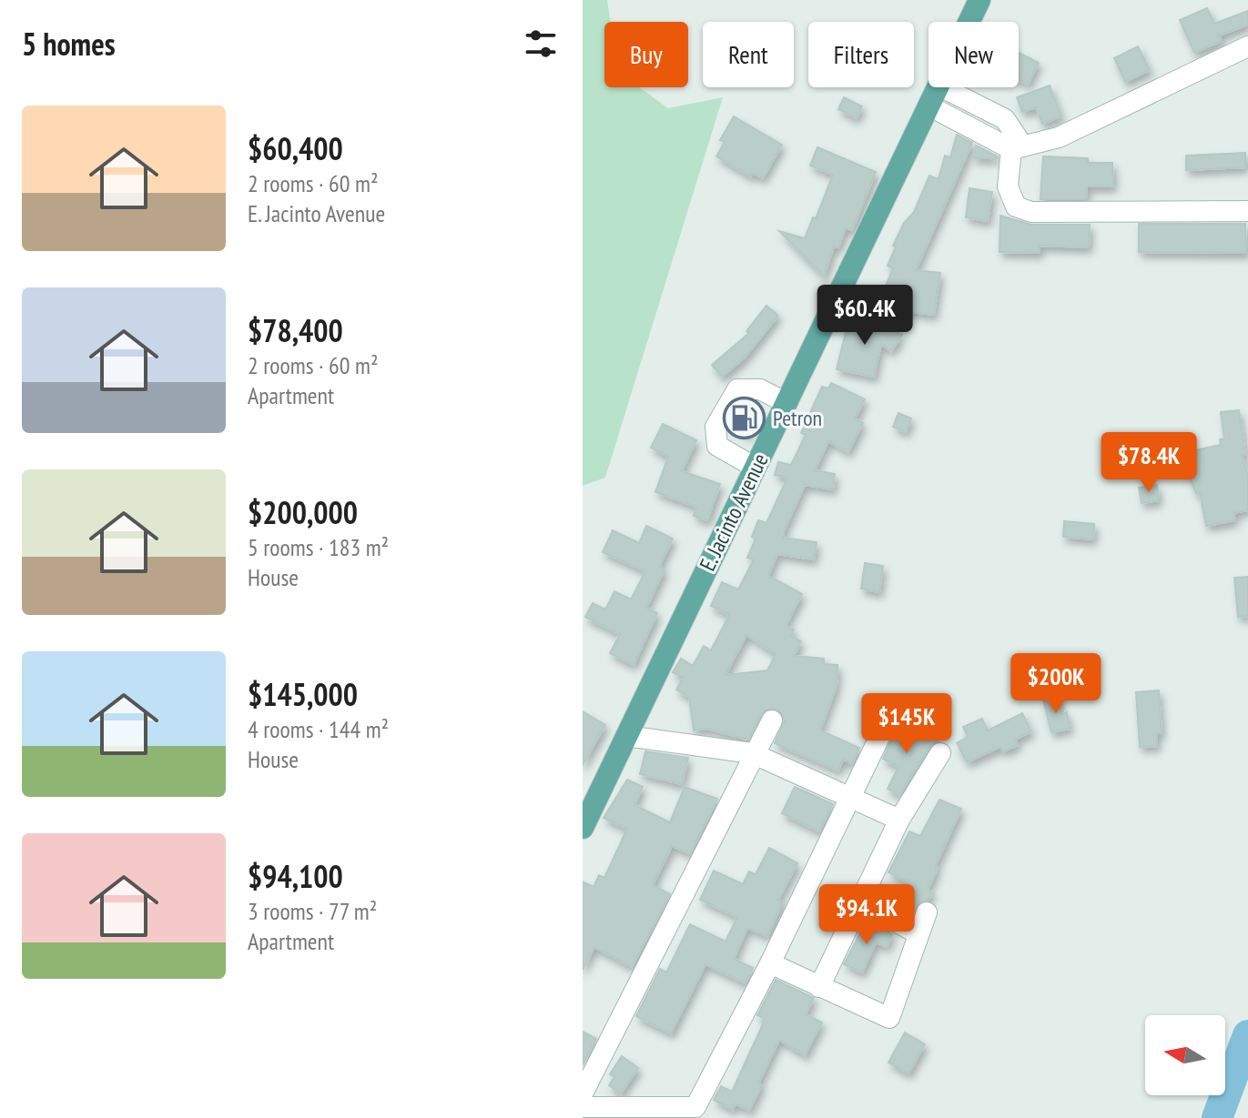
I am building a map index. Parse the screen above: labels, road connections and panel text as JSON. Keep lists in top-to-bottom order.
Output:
{
  "streets": {
    "main road": ["E. Jacinto Avenue"]
  },
  "places": {
    "fuel station": ["Petron"]
  },
  "north": "left",
  "page": {
    "heading": "5 homes",
    "chip": [
      "Buy",
      "Rent",
      "Filters",
      "New"
    ],
    "list": [
      {
        "name": "$60,400",
        "note": "2 rooms · 60 m² · E. Jacinto Avenue"
      },
      {
        "name": "$78,400",
        "note": "2 rooms · 60 m² · Apartment"
      },
      {
        "name": "$200,000",
        "note": "5 rooms · 183 m² · House"
      },
      {
        "name": "$145,000",
        "note": "4 rooms · 144 m² · House"
      },
      {
        "name": "$94,100",
        "note": "3 rooms · 77 m² · Apartment"
      }
    ],
    "price": [
      "$60.4K",
      "$78.4K",
      "$200K",
      "$145K",
      "$94.1K"
    ]
  }
}
